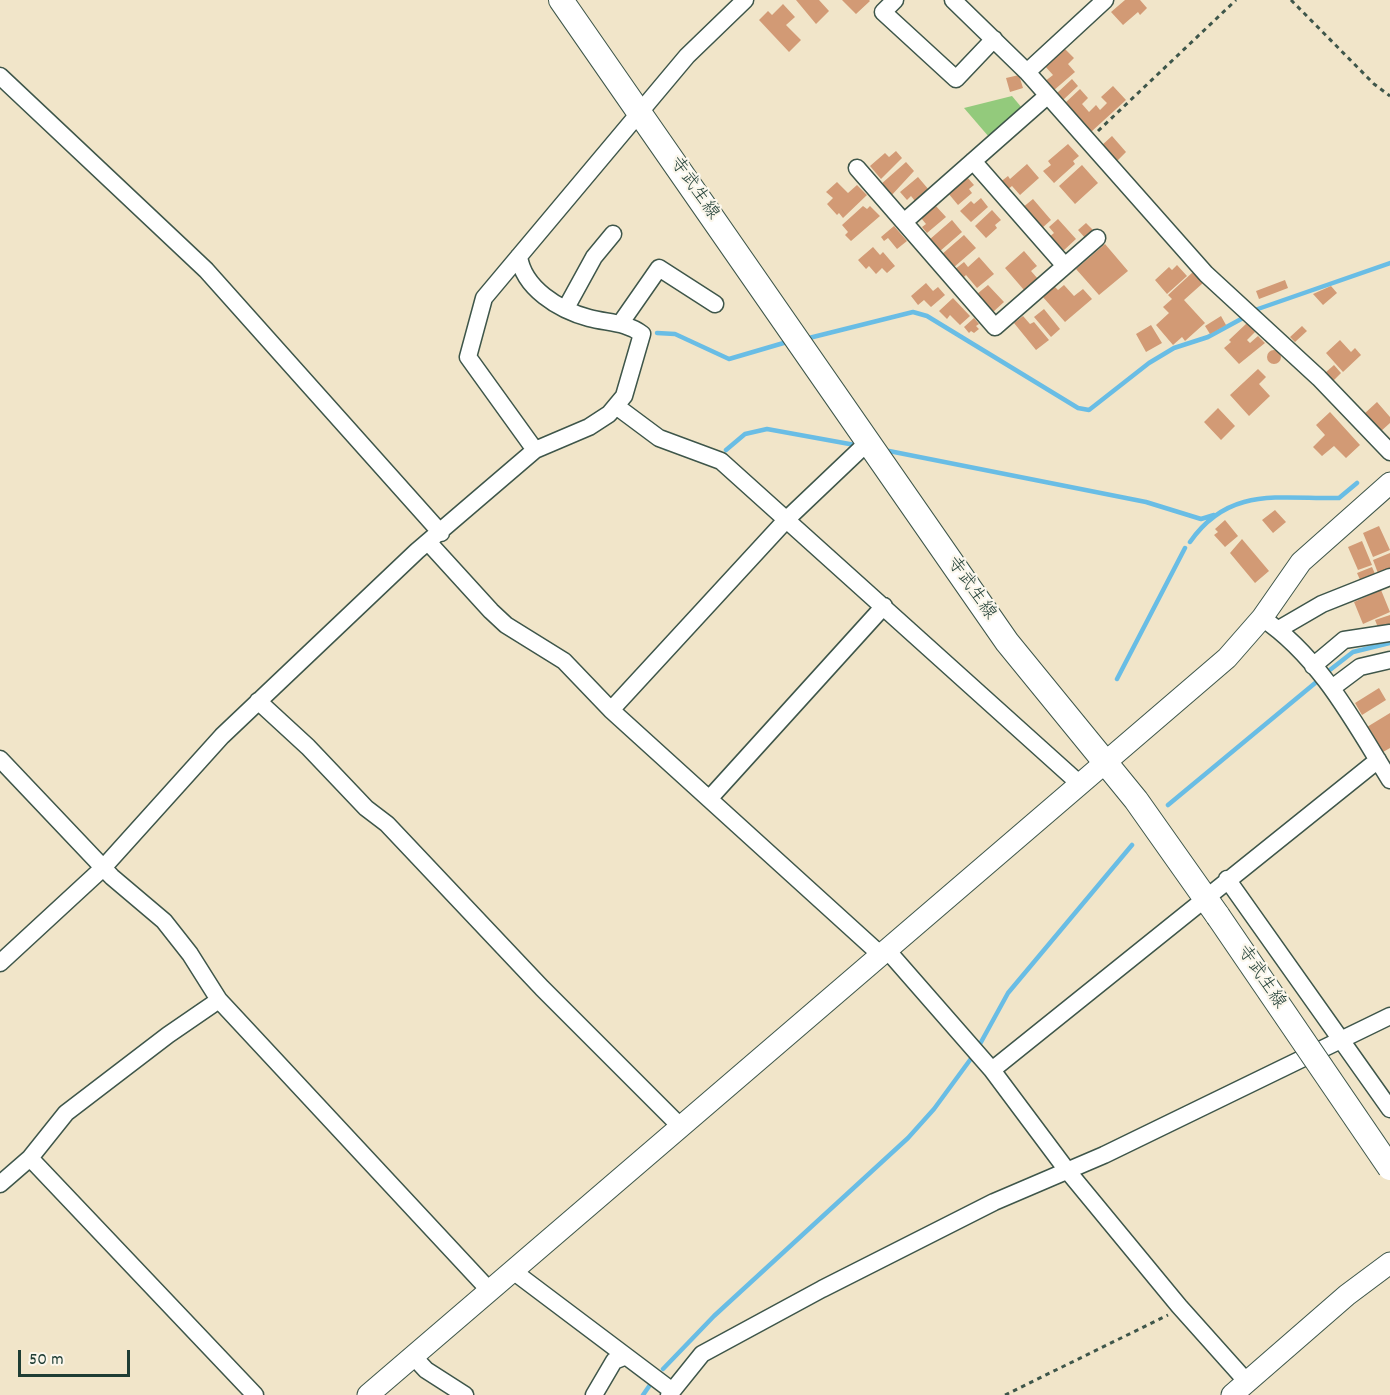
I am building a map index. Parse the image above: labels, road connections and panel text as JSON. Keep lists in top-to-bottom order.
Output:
{
  "streets": {
    "main road": ["寺武生線"]
  },
  "scale_bar": "50 m"
}
